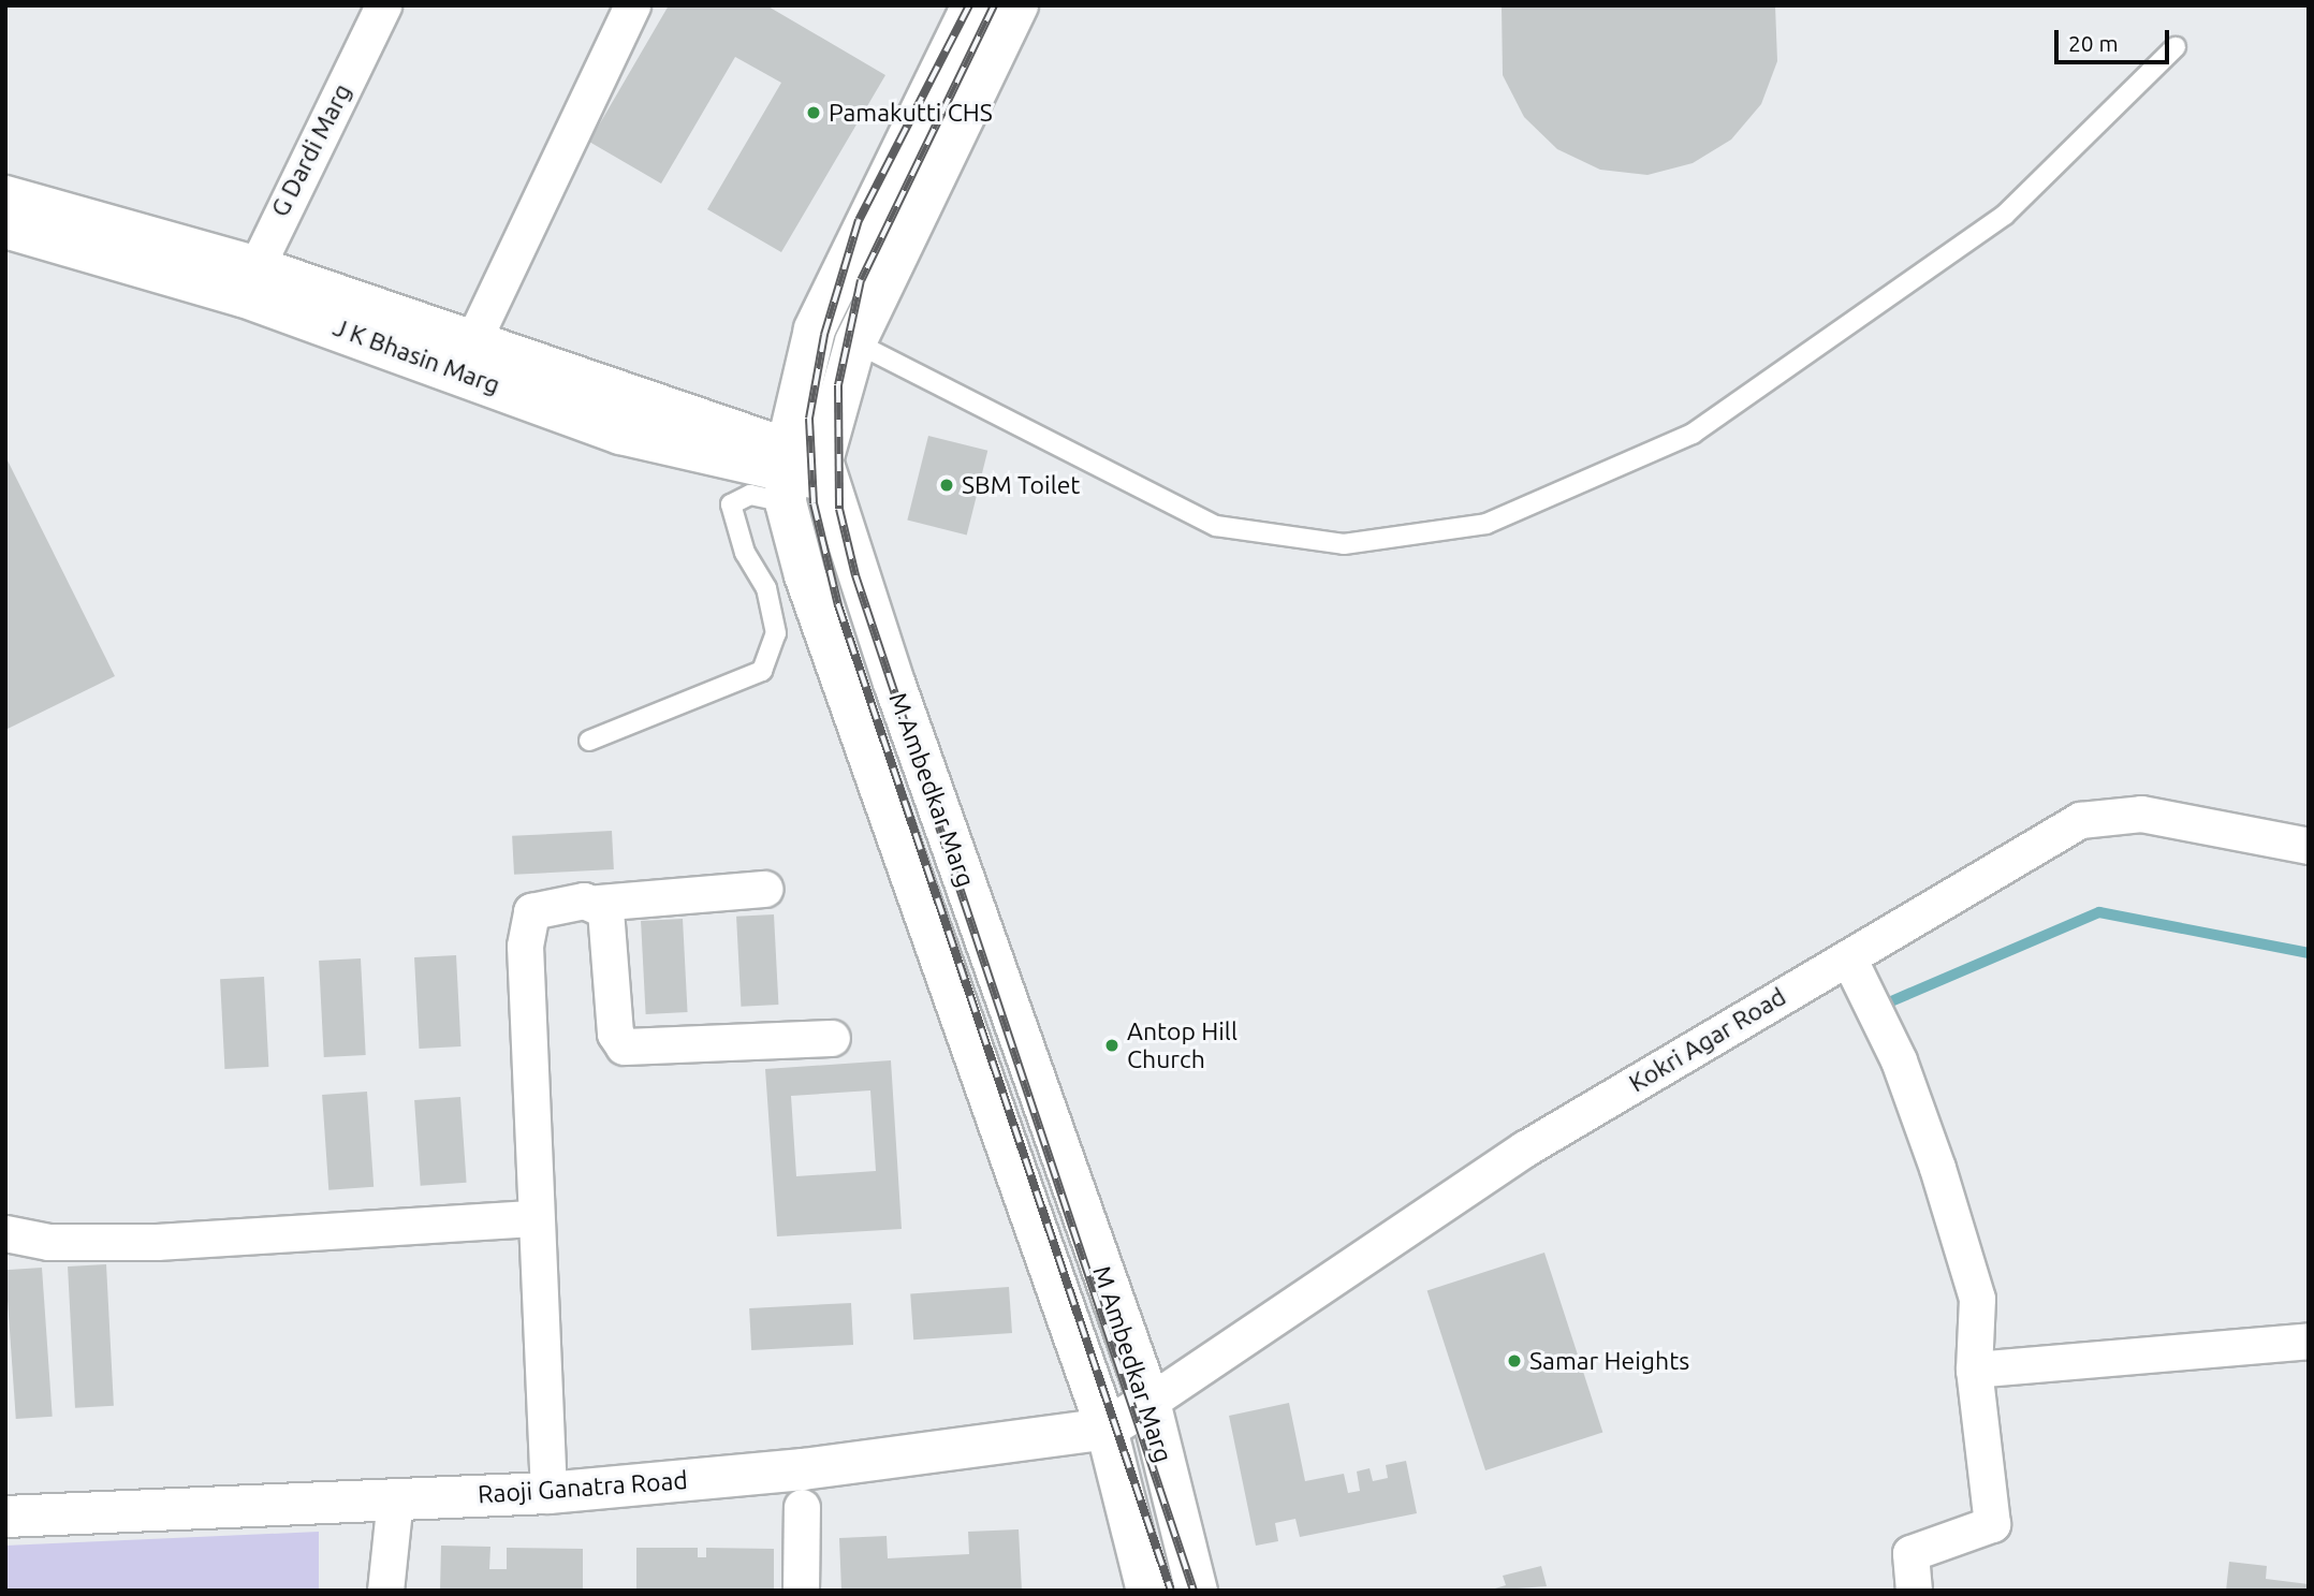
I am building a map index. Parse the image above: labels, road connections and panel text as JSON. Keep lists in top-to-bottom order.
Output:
{
  "streets": {
    "main road": ["J K Bhasin Marg", "M Ambedkar Marg", "Raoji Ganatra Road"],
    "street": ["G Dardi Marg", "Kokri Agar Road"]
  },
  "crossings": [
    ["G Dardi Marg", "J K Bhasin Marg"],
    ["J K Bhasin Marg", "M Ambedkar Marg"],
    ["M Ambedkar Marg", "Kokri Agar Road"],
    ["M Ambedkar Marg", "Raoji Ganatra Road"],
    ["Kokri Agar Road", "Raoji Ganatra Road"]
  ],
  "places": [
    "Pamakutti CHS",
    "SBM Toilet",
    "Antop Hill Church",
    "Samar Heights"
  ],
  "scale_bar": "20 m"
}
